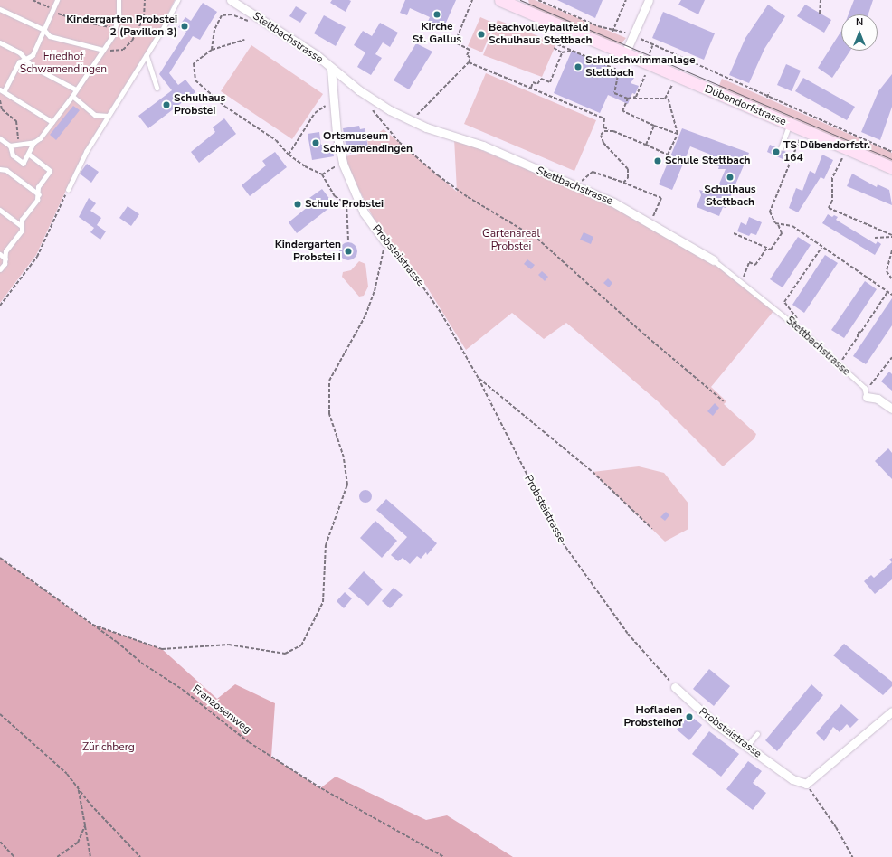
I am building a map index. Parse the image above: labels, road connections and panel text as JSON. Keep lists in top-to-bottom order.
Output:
{
  "streets": {
    "street": ["Stettbachstrasse", "Dübendorfstrasse", "Probsteistrasse"],
    "path": ["Franzosenweg"]
  },
  "crossings": [
    ["Stettbachstrasse", "Probsteistrasse"]
  ],
  "parks": ["Friedhof Schwamendingen", "Gartenareal Probstei", "Zürichberg"],
  "places": [
    "Kirche St. Gallus",
    "Kindergarten Probstei 2 (Pavillon 3)",
    "Beachvolleyballfeld Schulhaus Stettbach",
    "Schulschwimmanlage Stettbach",
    "Schulhaus Probstei",
    "Ortsmuseum Schwamendingen",
    "TS Dübendorfstr. 164",
    "Schule Stettbach",
    "Schulhaus Stettbach",
    "Schule Probstei",
    "Kindergarten Probstei I",
    "Hofladen Probsteihof"
  ],
  "north": "top"
}
